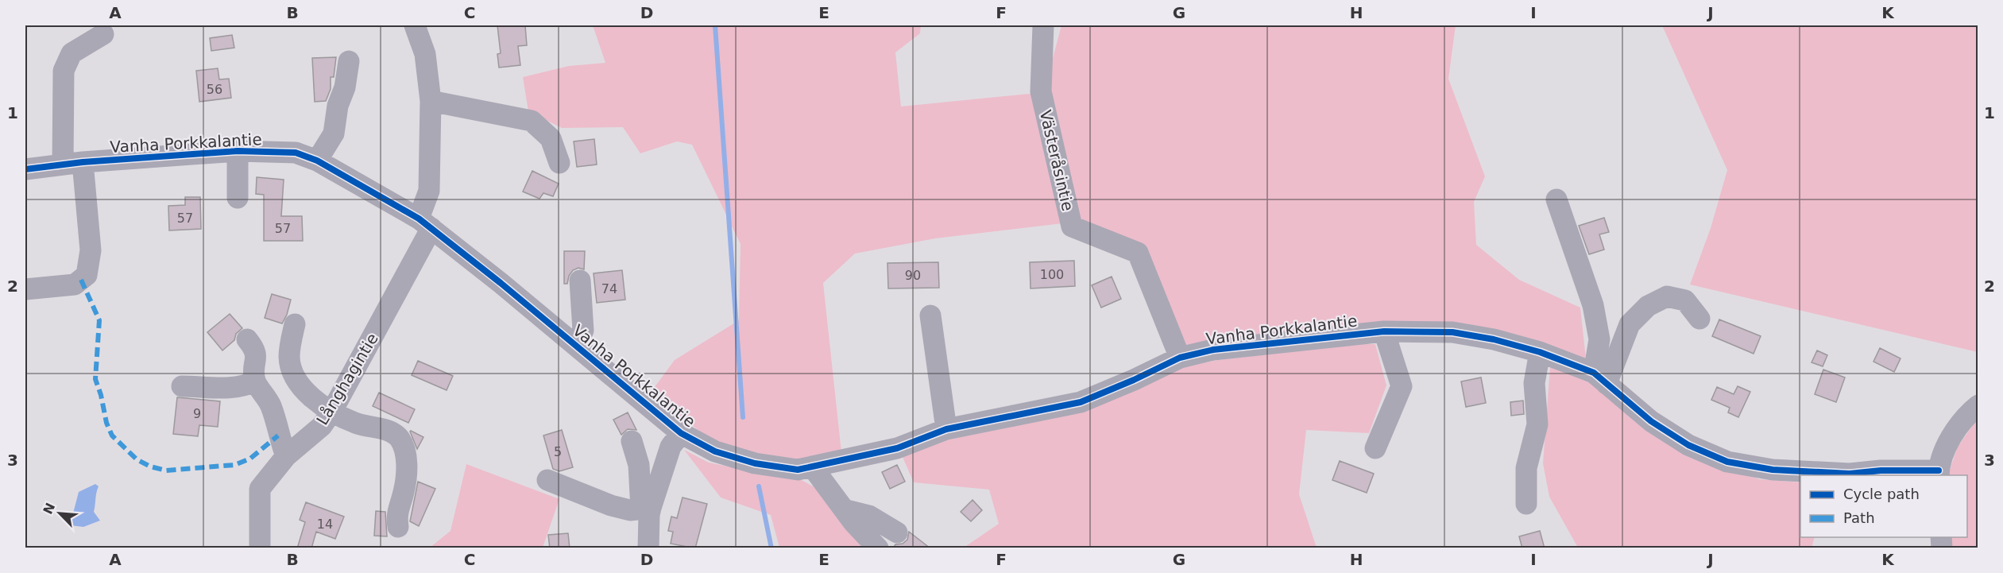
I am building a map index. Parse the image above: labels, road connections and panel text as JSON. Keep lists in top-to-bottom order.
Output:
{
  "streets": {
    "street": ["Vanha Porkkalantie", "Västeråsintie", "Långhagintie"]
  },
  "crossings": [
    ["Vanha Porkkalantie", "Västeråsintie"],
    ["Vanha Porkkalantie", "Långhagintie"]
  ],
  "house_numbers": [
    "56",
    "57",
    "57",
    "100",
    "90",
    "74",
    "9",
    "5",
    "14"
  ],
  "legend": ["Cycle path", "Path"],
  "north": "top left",
  "grid": {
    "columns": [
      "A",
      "B",
      "C",
      "D",
      "E",
      "F",
      "G",
      "H",
      "I",
      "J",
      "K"
    ],
    "rows": ["1", "2", "3"]
  }
}
